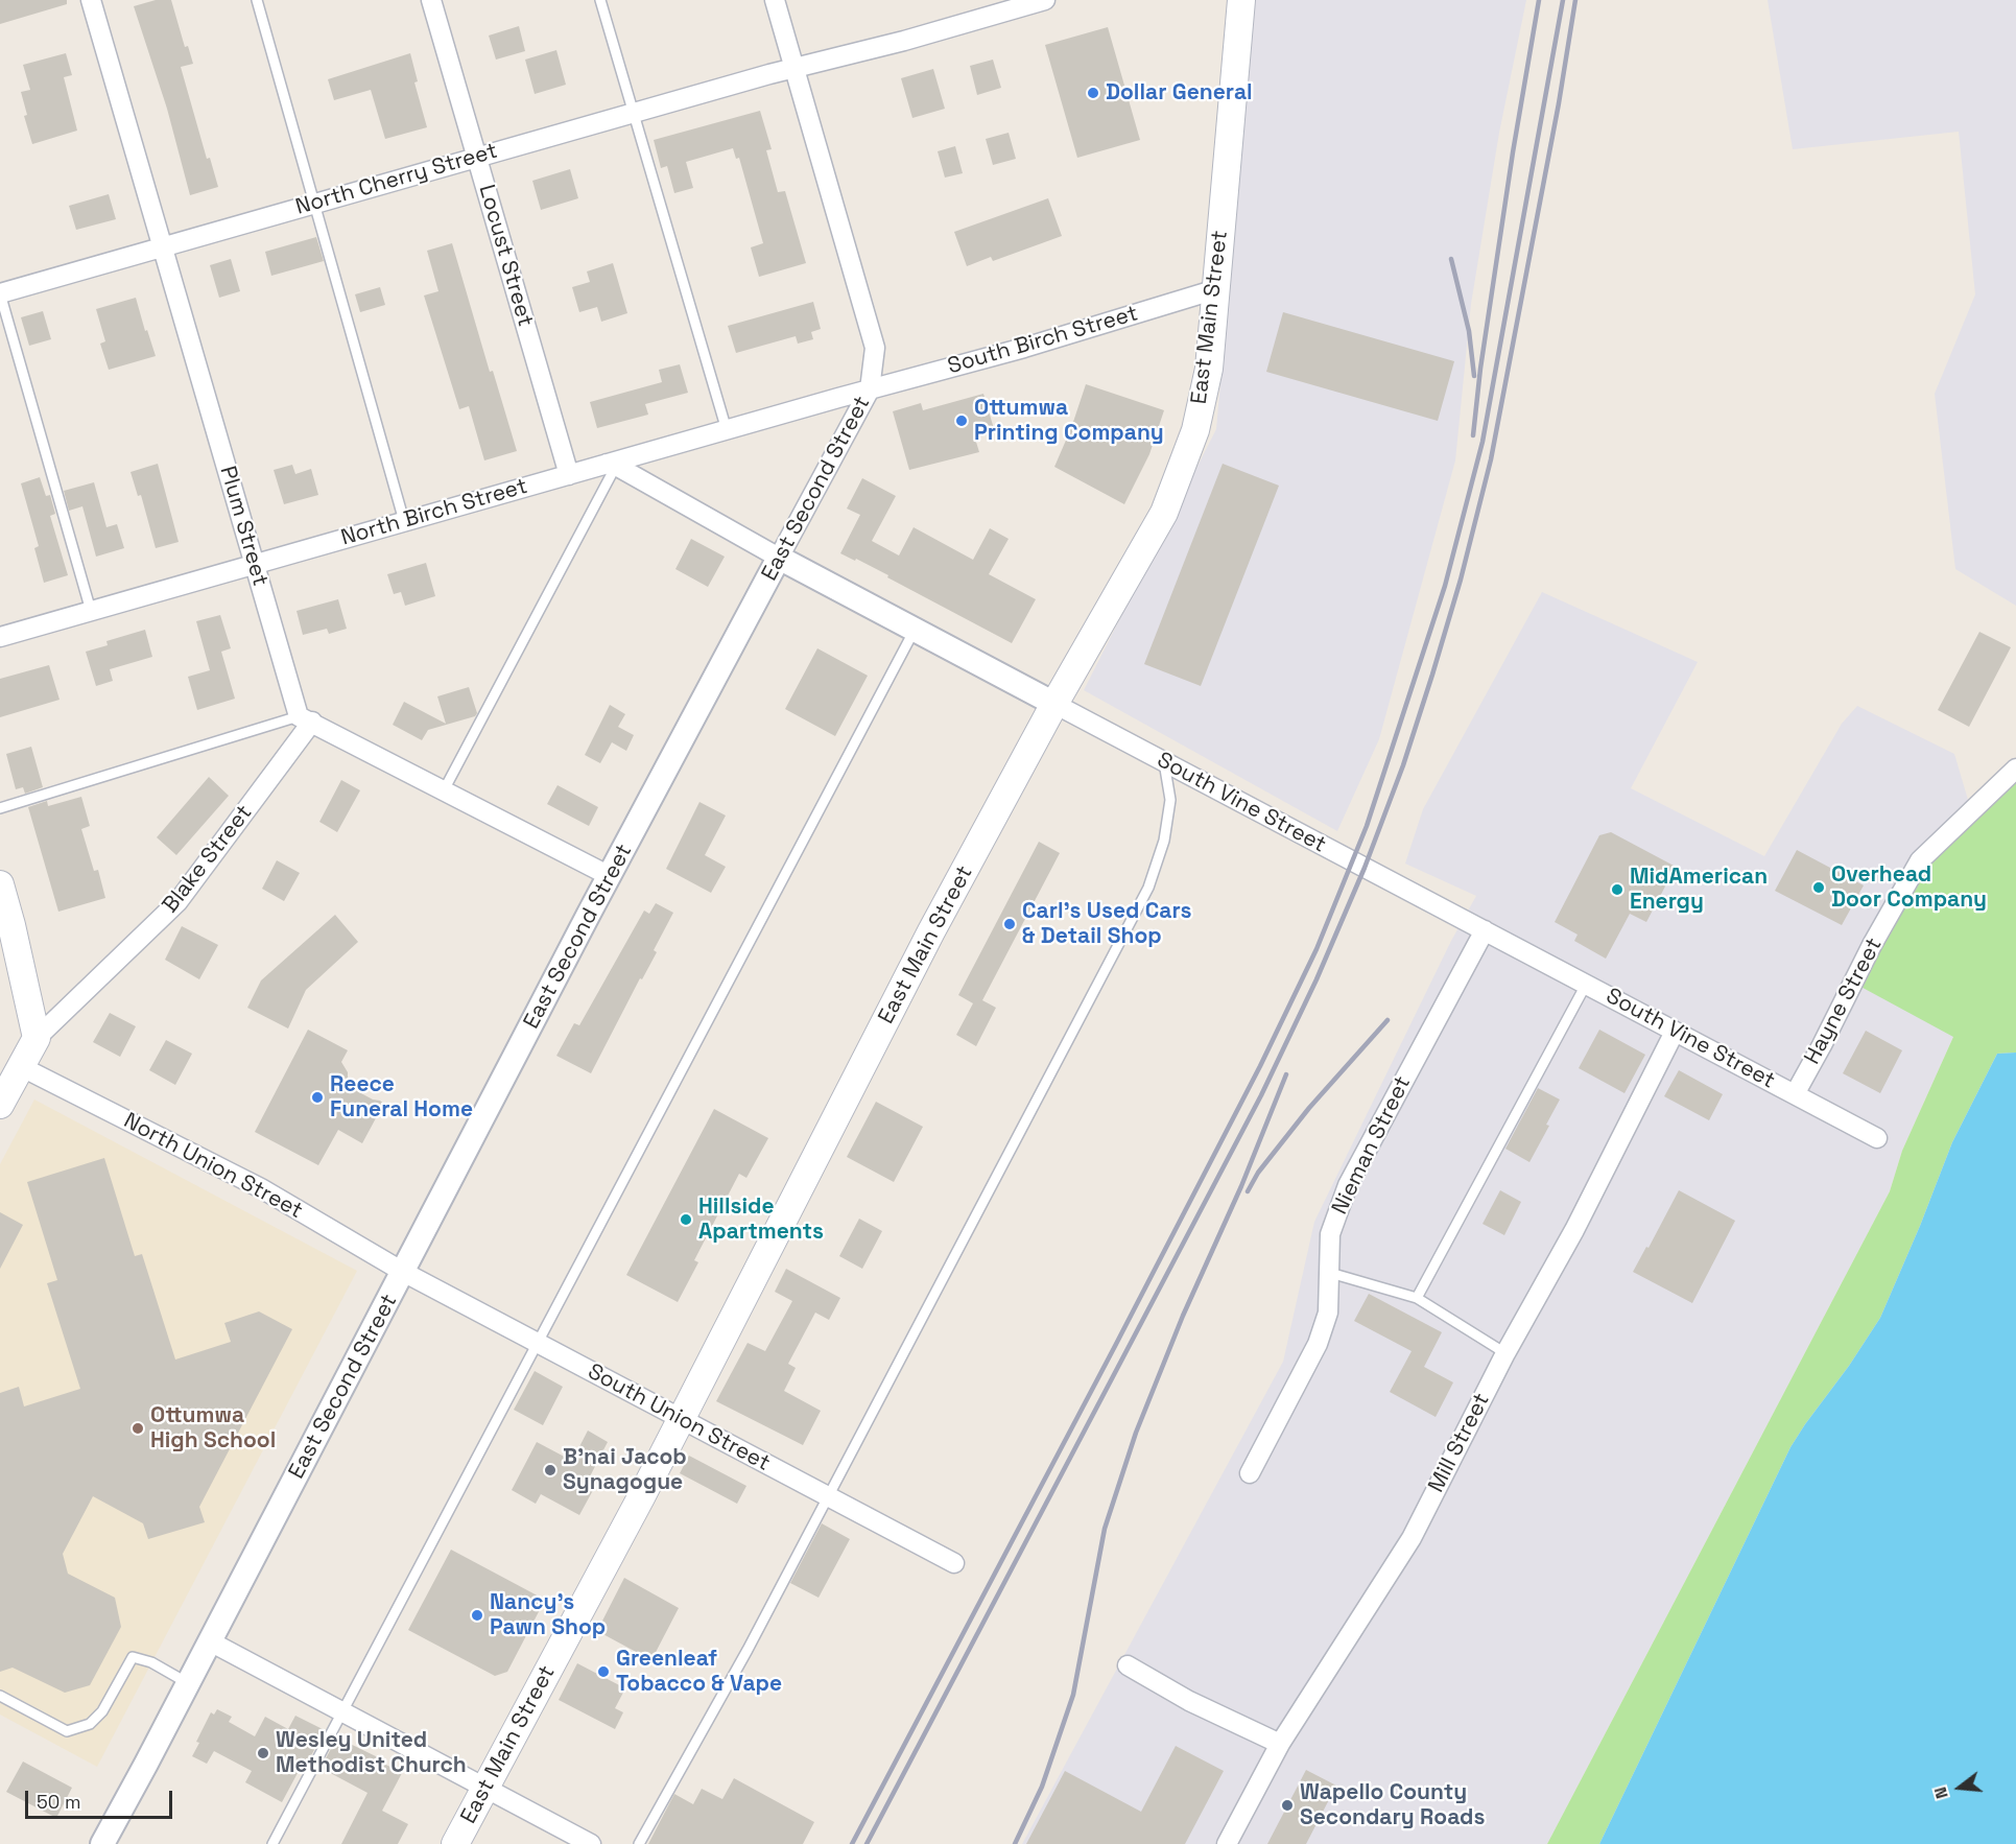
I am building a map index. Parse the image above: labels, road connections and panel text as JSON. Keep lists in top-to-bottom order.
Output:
{
  "streets": {
    "main road": ["East Main Street"],
    "street": [
      "North Cherry Street",
      "Locust Street",
      "South Birch Street",
      "East Second Street",
      "North Birch Street",
      "Plum Street",
      "South Vine Street",
      "Blake Street",
      "Hayne Street",
      "Nieman Street",
      "North Union Street",
      "South Union Street",
      "Mill Street"
    ]
  },
  "crossings": [
    ["North Cherry Street", "Locust Street"],
    ["North Cherry Street", "East Second Street"],
    ["North Cherry Street", "Plum Street"],
    ["Locust Street", "North Birch Street"],
    ["East Main Street", "South Birch Street"],
    ["East Main Street", "South Vine Street"],
    ["East Main Street", "South Union Street"],
    ["South Birch Street", "East Second Street"],
    ["South Birch Street", "North Birch Street"],
    ["East Second Street", "North Birch Street"],
    ["East Second Street", "South Vine Street"],
    ["East Second Street", "North Union Street"],
    ["East Second Street", "South Union Street"],
    ["North Birch Street", "Plum Street"],
    ["North Birch Street", "South Vine Street"],
    ["Plum Street", "Blake Street"],
    ["South Vine Street", "Hayne Street"],
    ["South Vine Street", "Nieman Street"],
    ["South Vine Street", "Mill Street"],
    ["North Union Street", "South Union Street"]
  ],
  "places": [
    "Dollar General",
    "Ottumwa Printing Company",
    "Overhead Door Company",
    "MidAmerican Energy",
    "Carl's Used Cars & Detail Shop",
    "Reece Funeral Home",
    "Hillside Apartments",
    "Ottumwa High School",
    "B'nai Jacob Synagogue",
    "Nancy's Pawn Shop",
    "Greenleaf Tobacco & Vape",
    "Wesley United Methodist Church",
    "Wapello County Secondary Roads"
  ],
  "scale_bar": "50 m",
  "north": "left"
}
